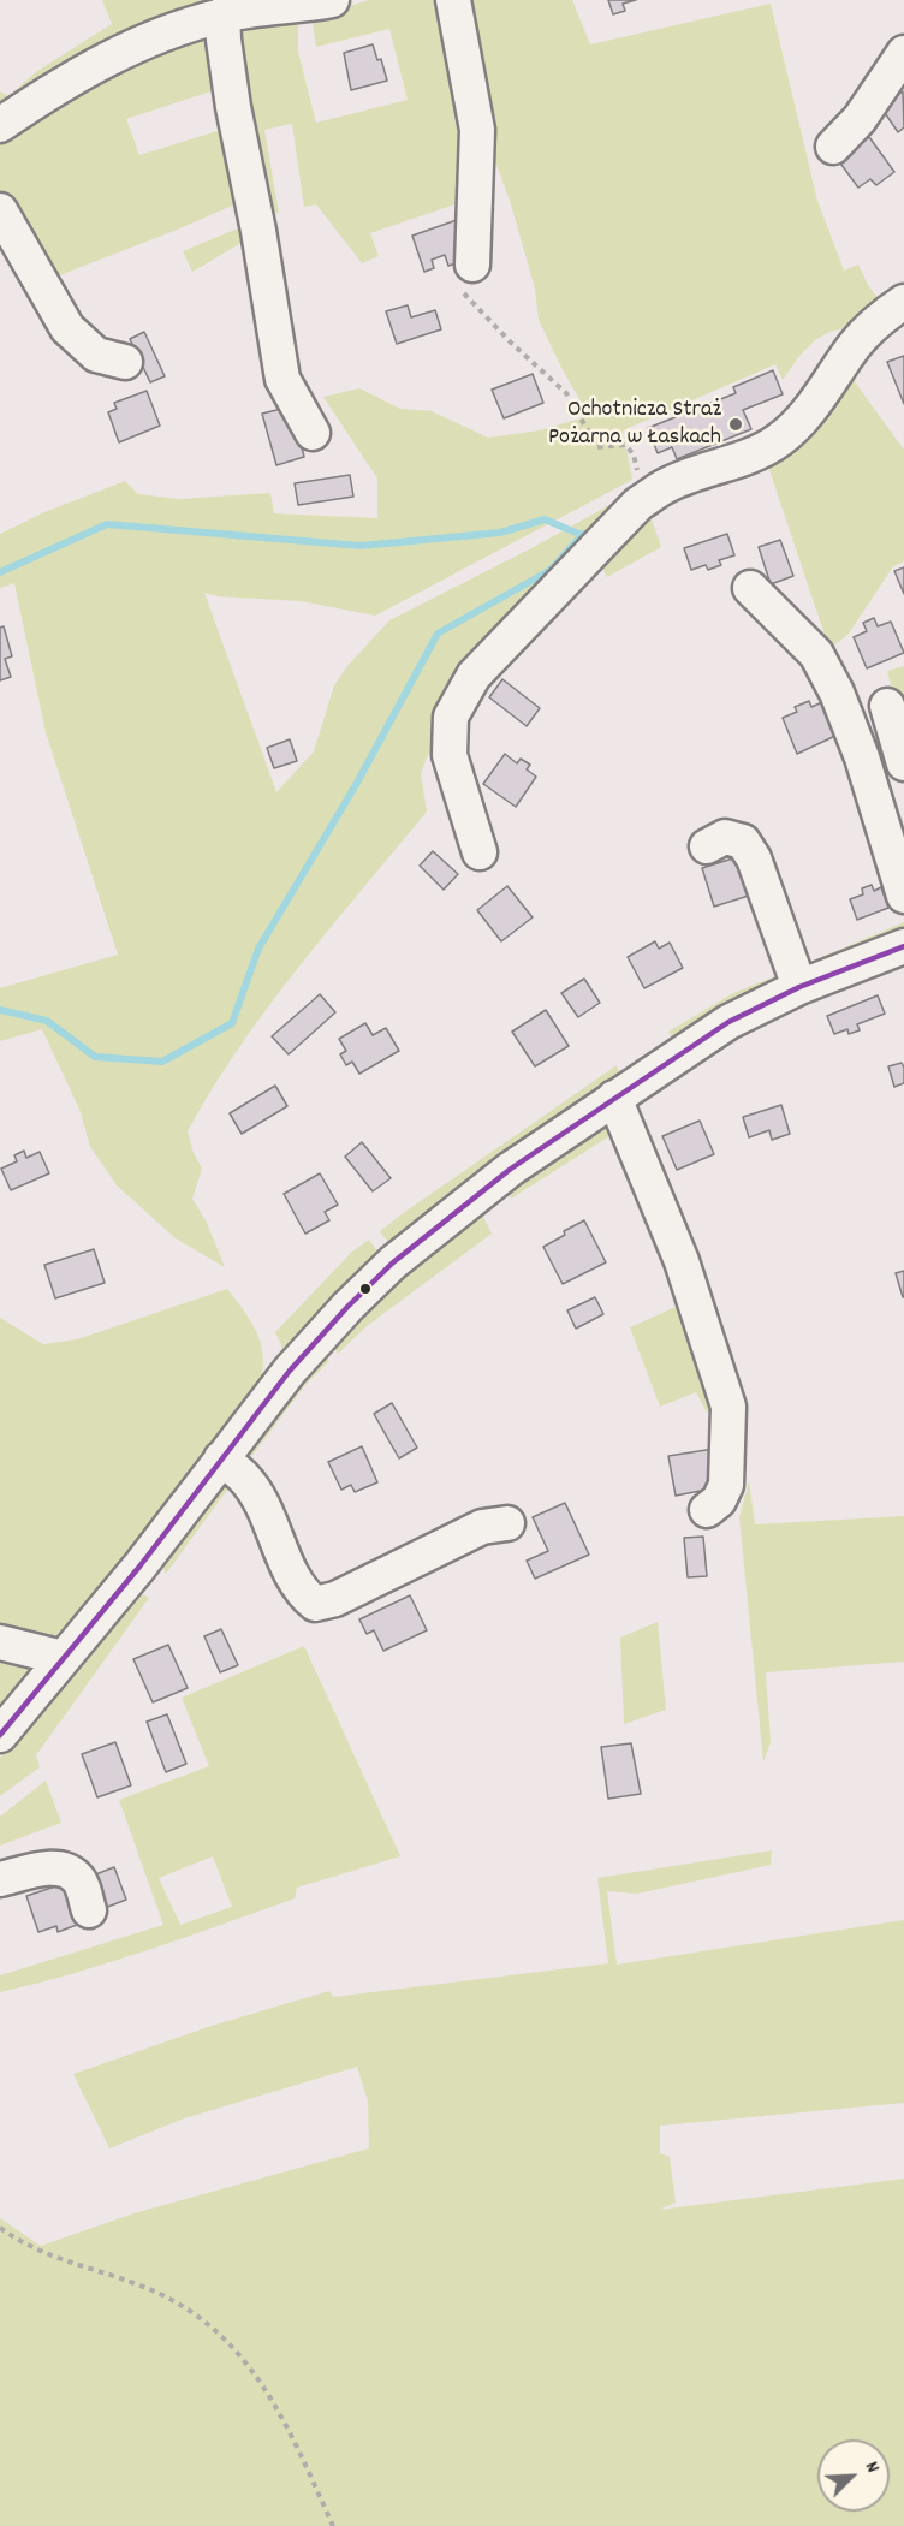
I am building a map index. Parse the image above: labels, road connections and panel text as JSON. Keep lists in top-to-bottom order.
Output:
{
  "places": ["Ochotnicza Straż Pożarna w Łaskach"],
  "north": "top right"
}
